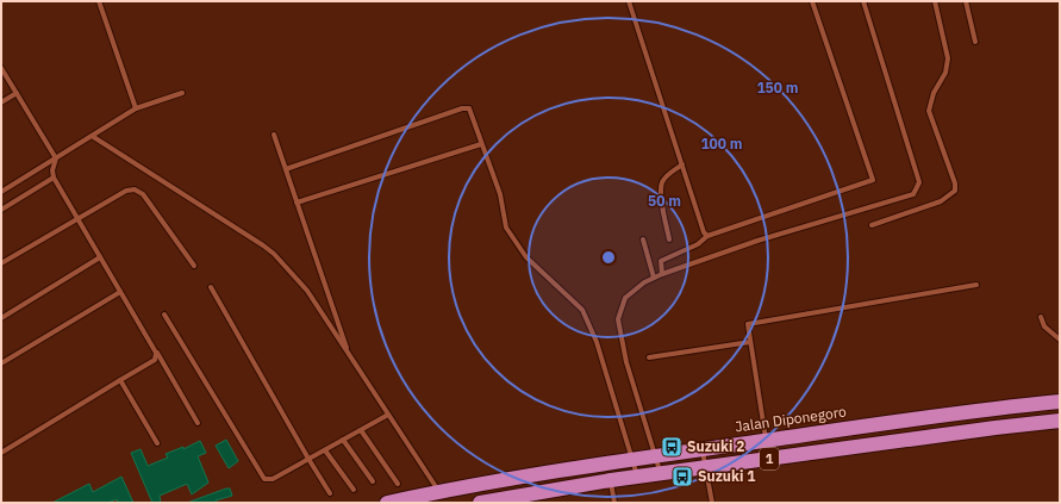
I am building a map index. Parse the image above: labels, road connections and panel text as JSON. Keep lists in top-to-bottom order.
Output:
{
  "streets": {
    "highway": ["Jalan Diponegoro", "1"]
  },
  "places": {
    "bus stop": ["Suzuki 2", "Suzuki 1"]
  },
  "rings": ["150 m", "100 m", "50 m"]
}
